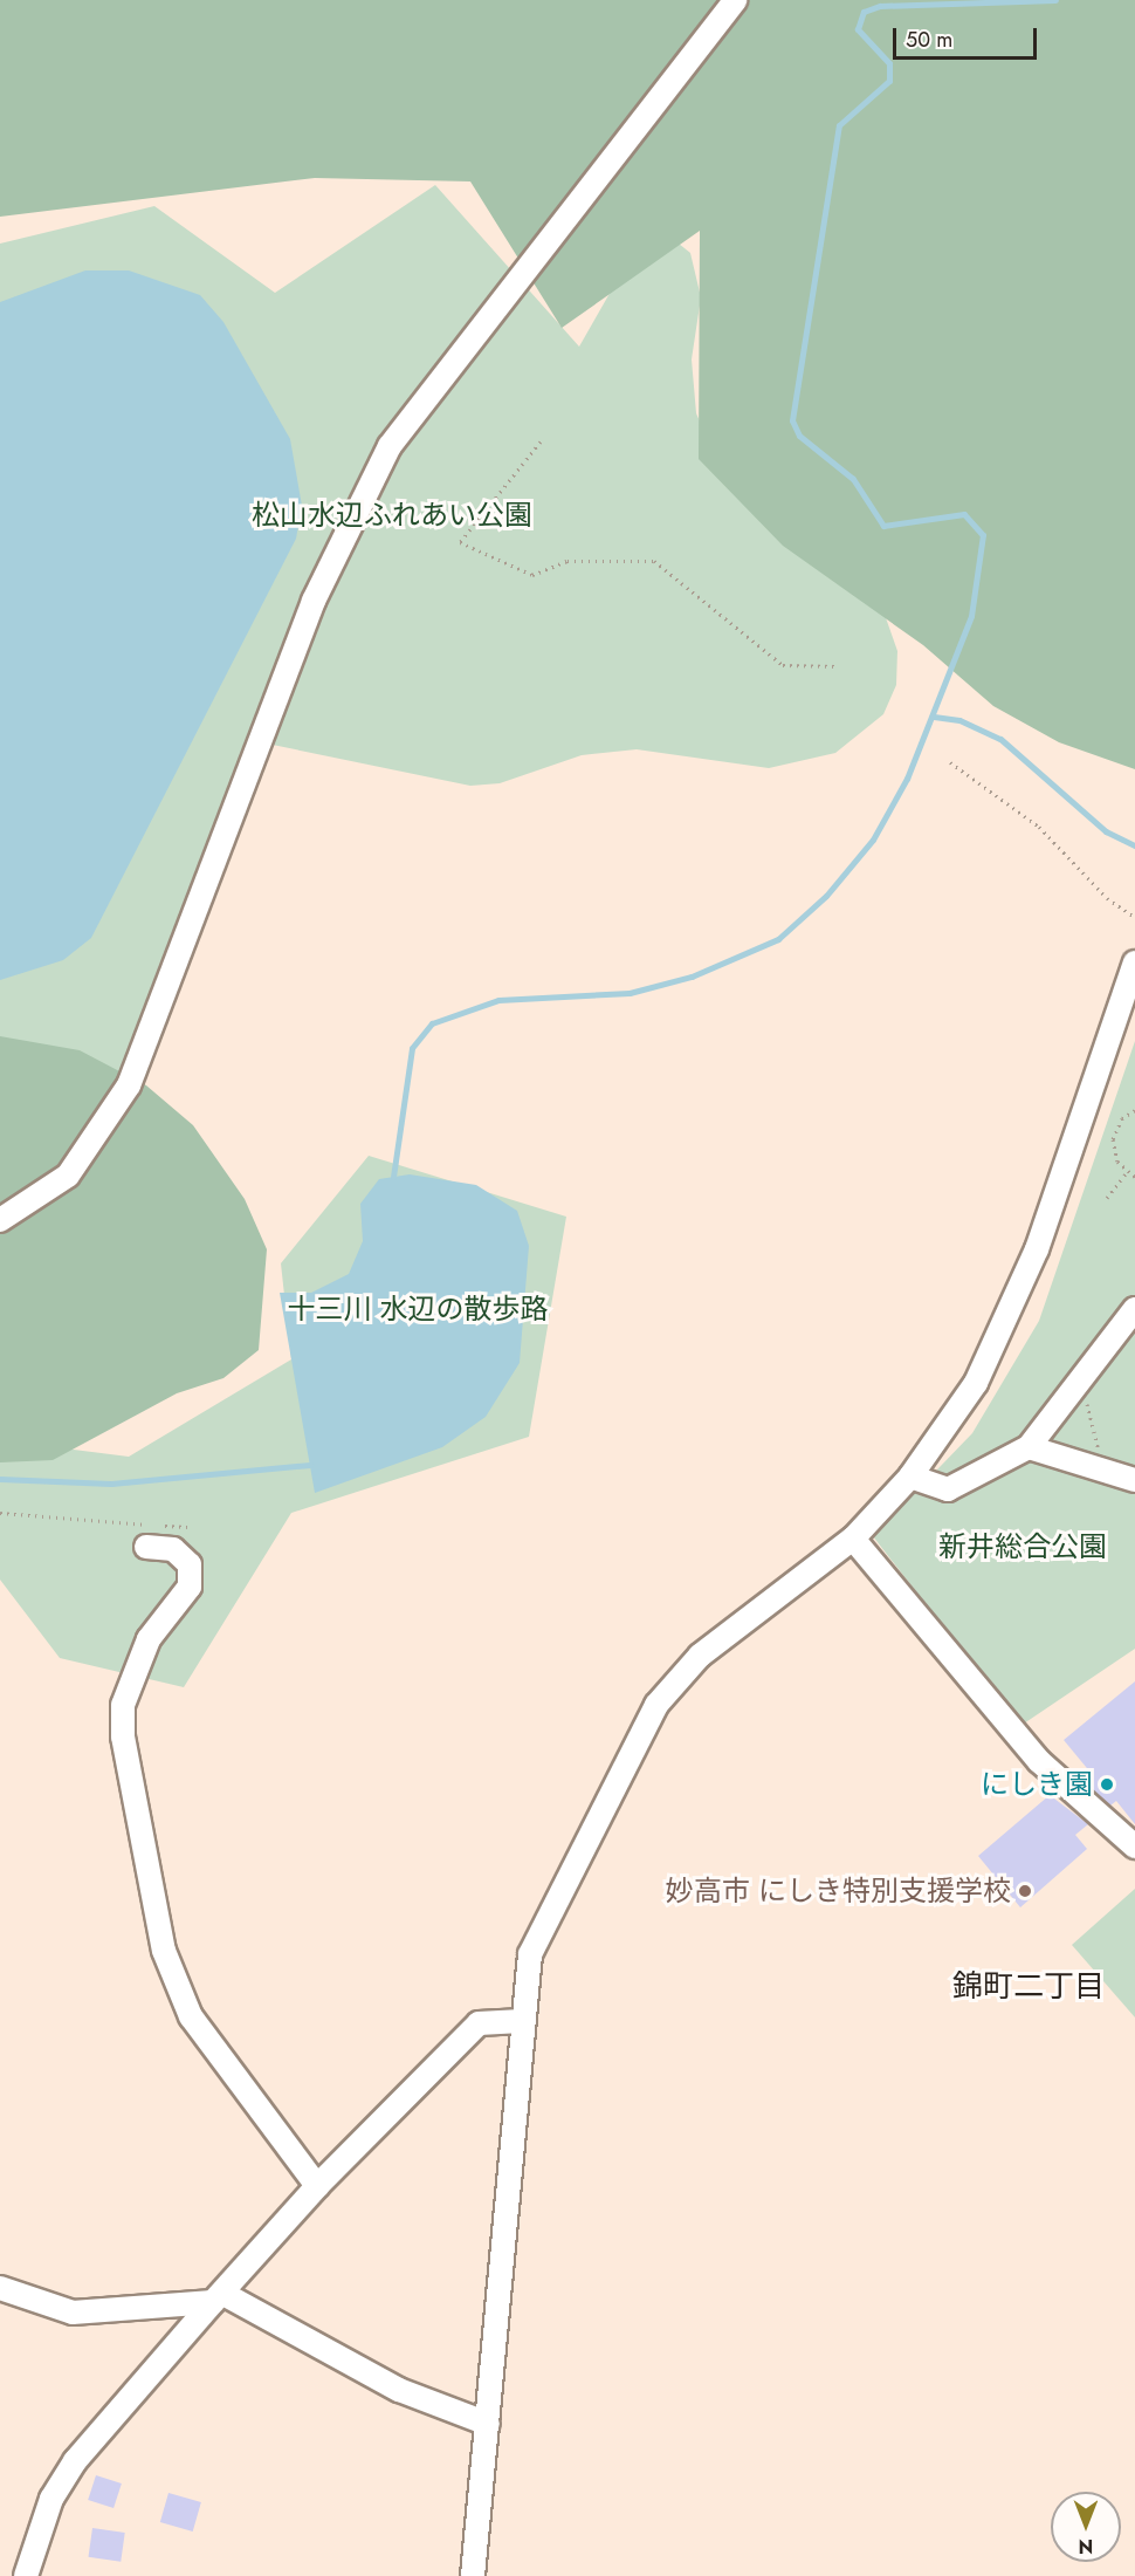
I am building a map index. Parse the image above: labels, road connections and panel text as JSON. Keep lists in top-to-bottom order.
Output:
{
  "districts": ["錦町二丁目"],
  "parks": ["松山水辺ふれあい公園", "十三川 水辺の散歩路", "新井総合公園"],
  "places": ["にしき園", "妙高市 にしき特別支援学校"],
  "scale_bar": "50 m",
  "north": "bottom"
}
